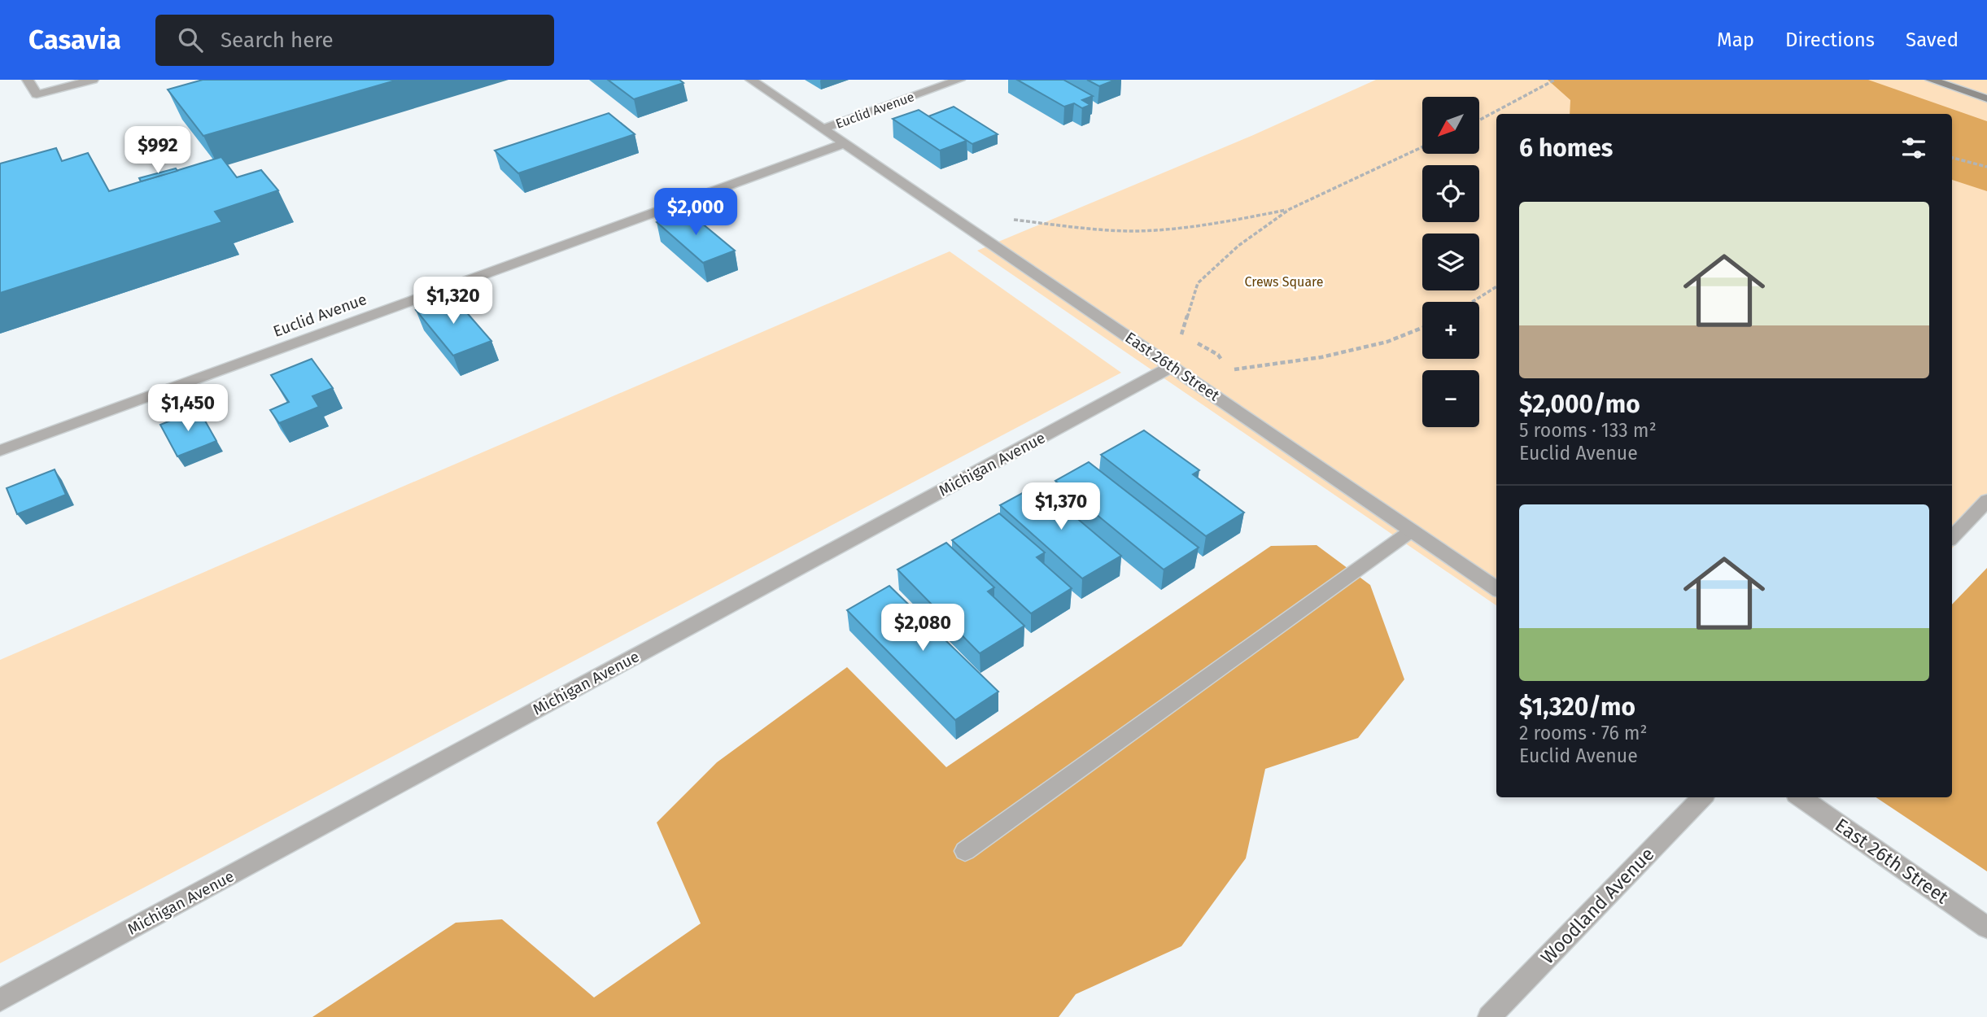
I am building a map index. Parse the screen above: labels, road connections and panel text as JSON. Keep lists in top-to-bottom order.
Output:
{
  "streets": {
    "street": [
      "Euclid Avenue",
      "East 26th Street",
      "Michigan Avenue",
      "Woodland Avenue"
    ]
  },
  "crossings": [
    ["Euclid Avenue", "East 26th Street"],
    ["East 26th Street", "Michigan Avenue"]
  ],
  "parks": ["Crews Square"],
  "north": "bottom left",
  "page": {
    "header": "Casavia",
    "search": "Search here",
    "nav": ["Map", "Directions", "Saved"],
    "map_buttons": ["+", "−"],
    "heading": "6 homes",
    "price": [
      "$992",
      "$2,000",
      "$1,320",
      "$1,450",
      "$1,370",
      "$2,080"
    ],
    "list": [
      {
        "name": "$2,000/mo",
        "note": "5 rooms · 133 m² · Euclid Avenue"
      },
      {
        "name": "$1,320/mo",
        "note": "2 rooms · 76 m² · Euclid Avenue"
      }
    ]
  }
}
